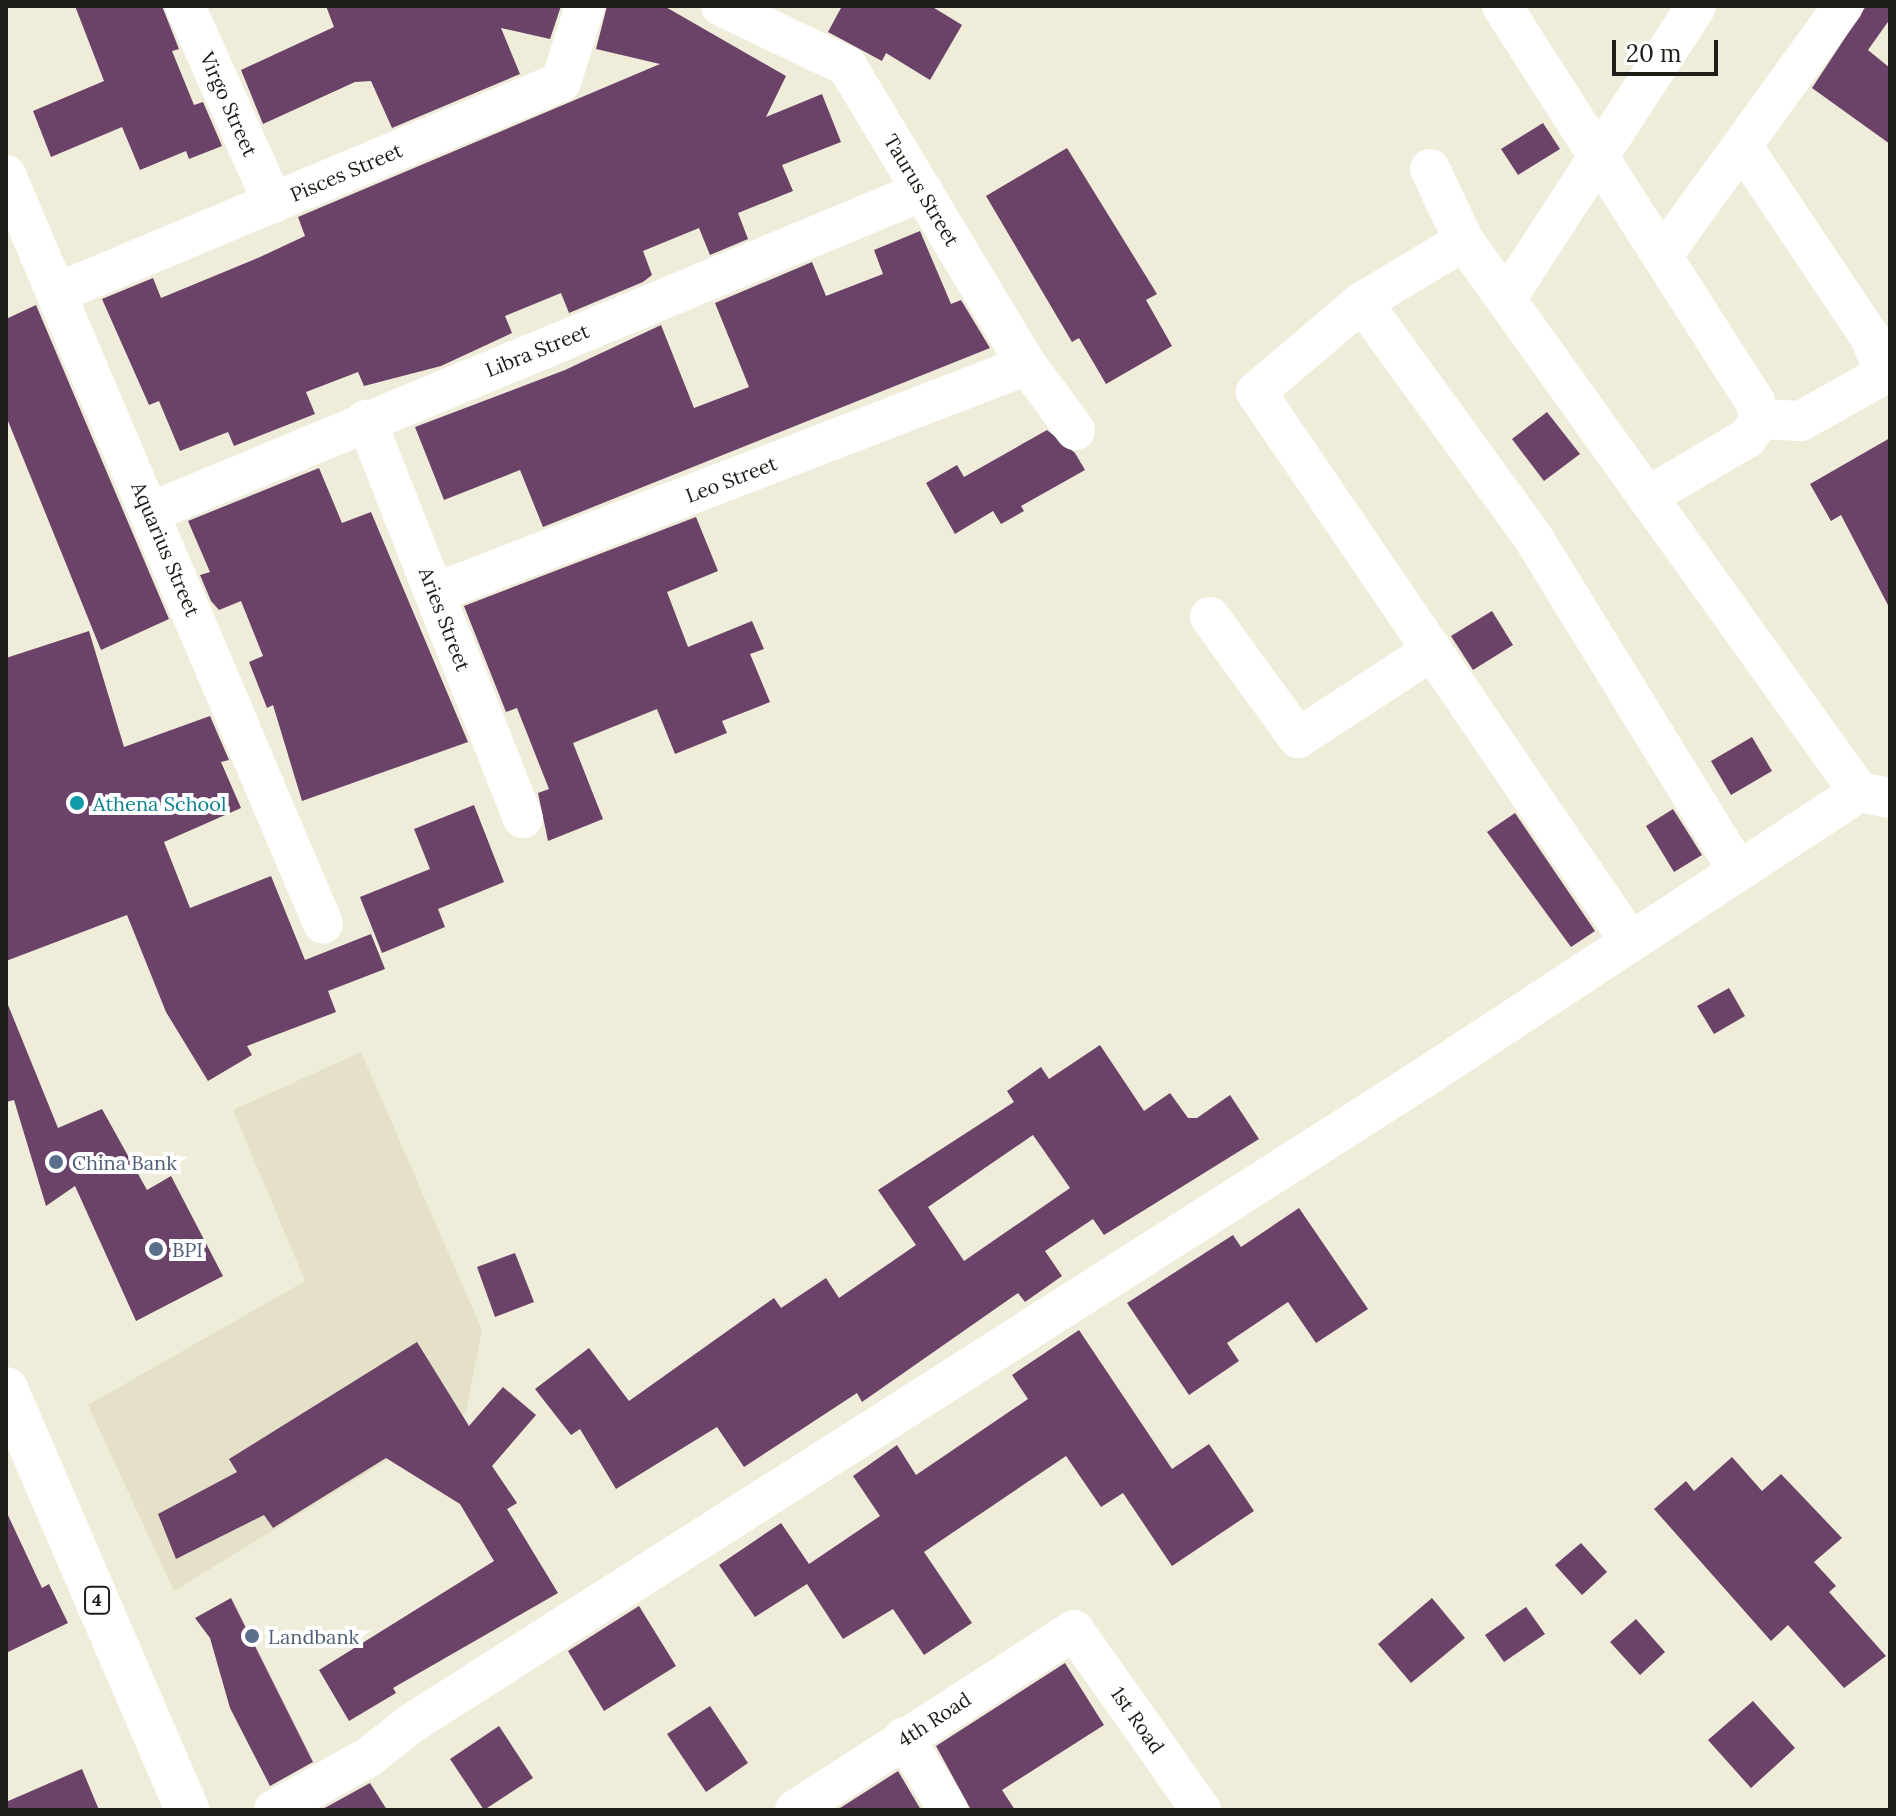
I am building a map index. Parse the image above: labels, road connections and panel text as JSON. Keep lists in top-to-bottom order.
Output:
{
  "streets": {
    "main road": ["4"],
    "street": [
      "Virgo Street",
      "Pisces Street",
      "Taurus Street",
      "Libra Street",
      "Leo Street",
      "Aquarius Street",
      "Aries Street",
      "4th Road",
      "1st Road"
    ]
  },
  "crossings": [
    ["Virgo Street", "Pisces Street"],
    ["Pisces Street", "Aquarius Street"],
    ["Taurus Street", "Libra Street"],
    ["Taurus Street", "Leo Street"],
    ["Libra Street", "Aquarius Street"],
    ["Libra Street", "Aries Street"],
    ["Leo Street", "Aries Street"],
    ["4th Road", "1st Road"]
  ],
  "places": [
    "Athena School",
    "China Bank",
    "BPI",
    "Landbank"
  ],
  "scale_bar": "20 m"
}
